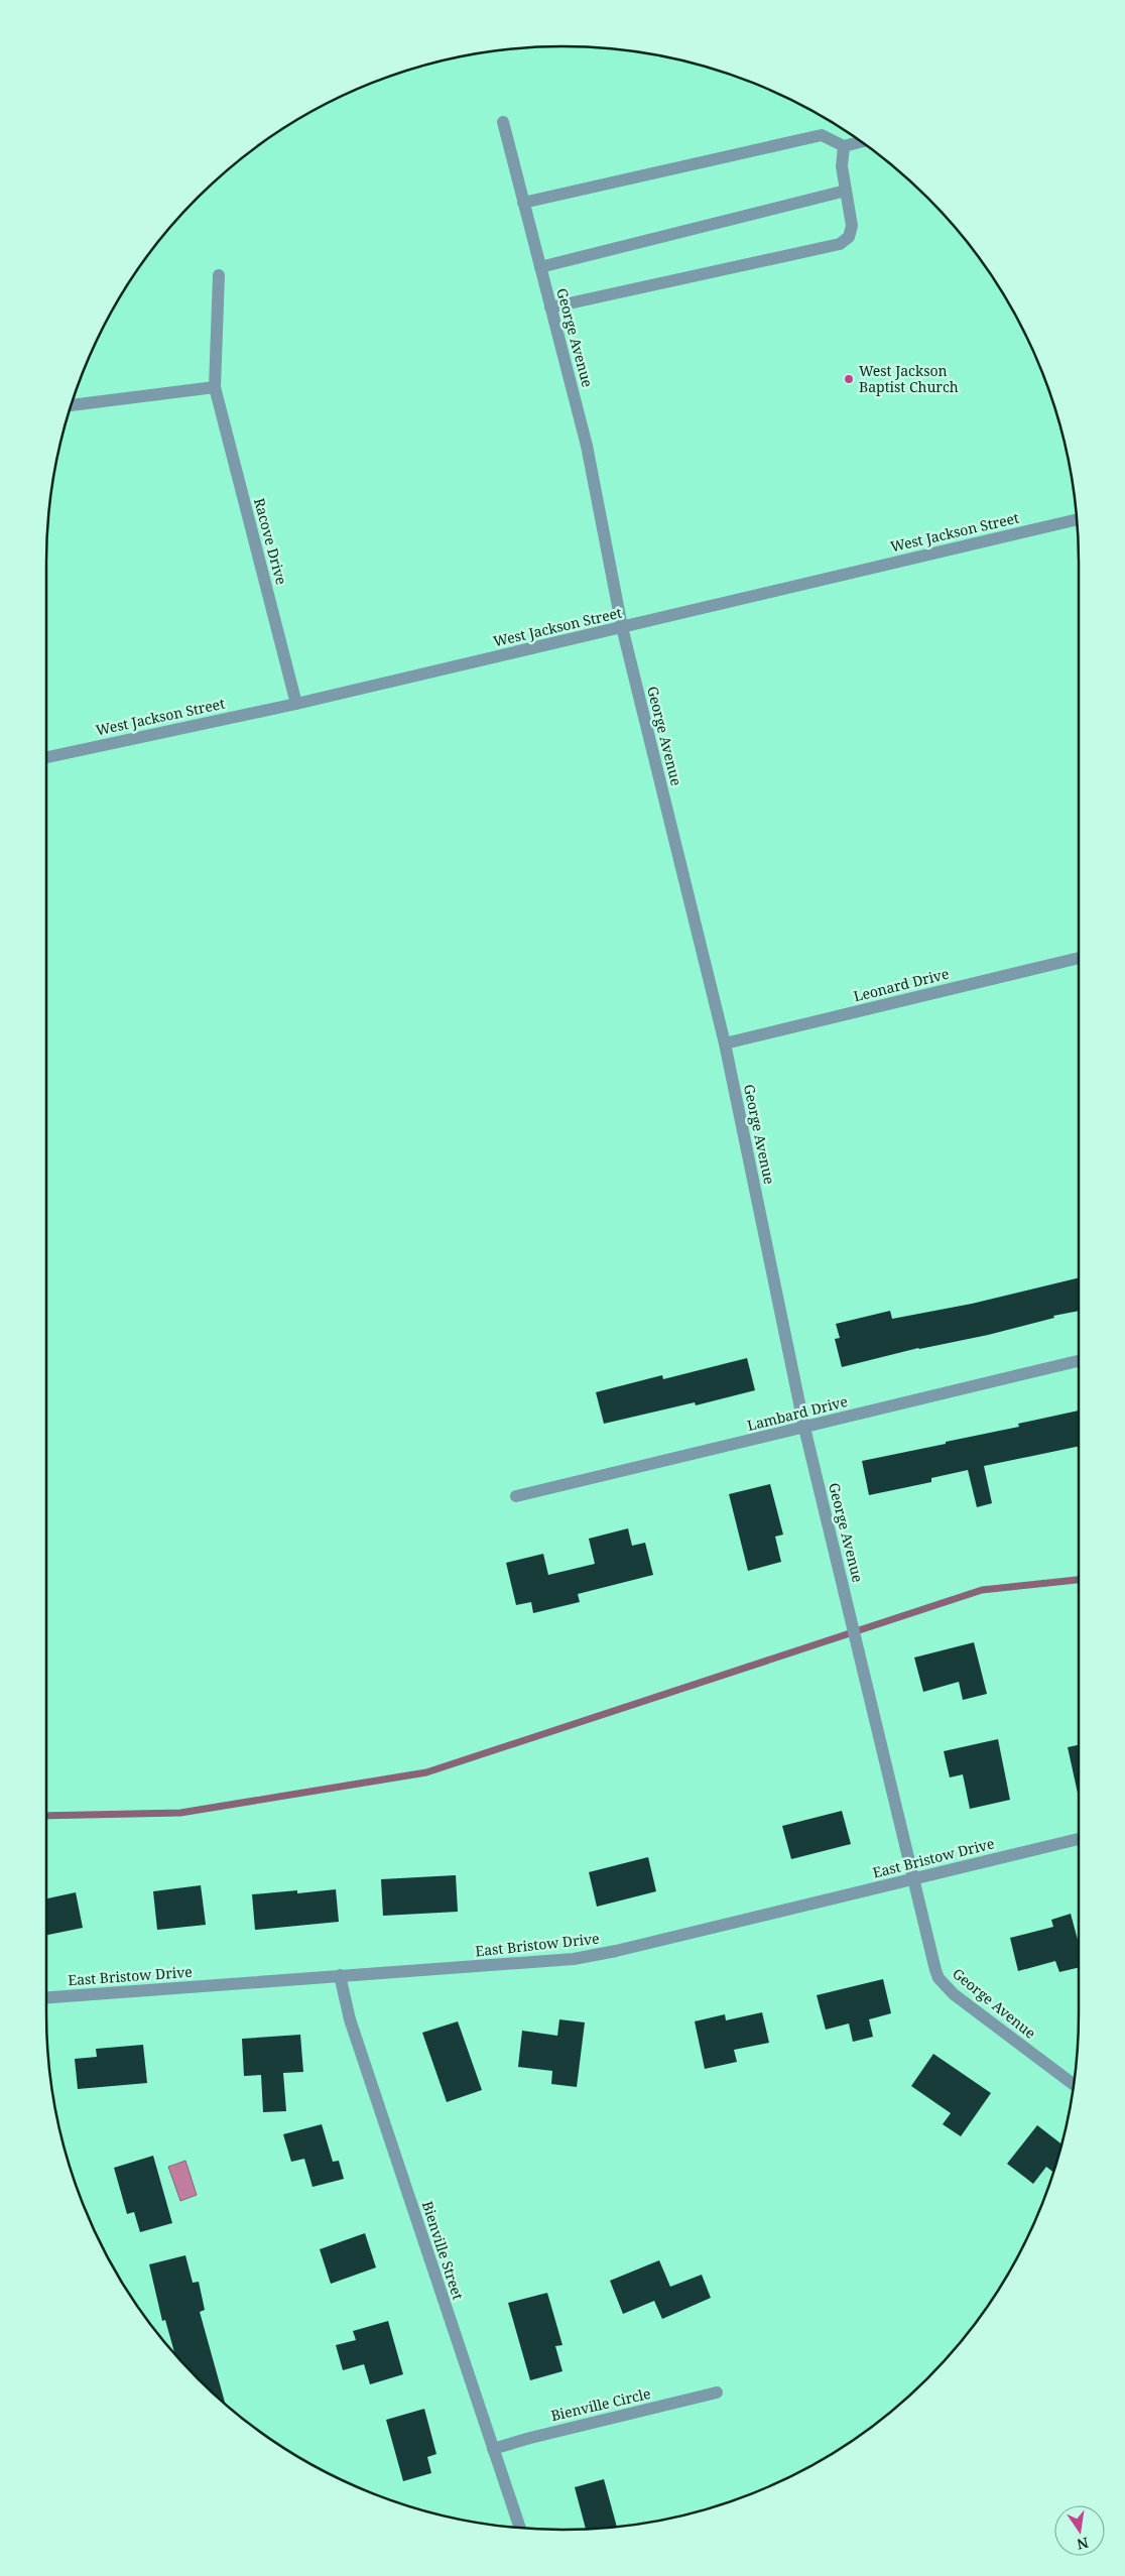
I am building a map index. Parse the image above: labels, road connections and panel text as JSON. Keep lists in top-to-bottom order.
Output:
{
  "streets": {
    "street": [
      "George Avenue",
      "West Jackson Street",
      "Racove Drive",
      "Leonard Drive",
      "Lambard Drive",
      "East Bristow Drive",
      "Bienville Street",
      "Bienville Circle"
    ]
  },
  "crossings": [
    ["George Avenue", "West Jackson Street"],
    ["George Avenue", "Leonard Drive"],
    ["George Avenue", "Lambard Drive"],
    ["George Avenue", "East Bristow Drive"],
    ["West Jackson Street", "Racove Drive"],
    ["East Bristow Drive", "Bienville Street"],
    ["Bienville Street", "Bienville Circle"]
  ],
  "places": ["West Jackson Baptist Church"],
  "north": "bottom"
}
